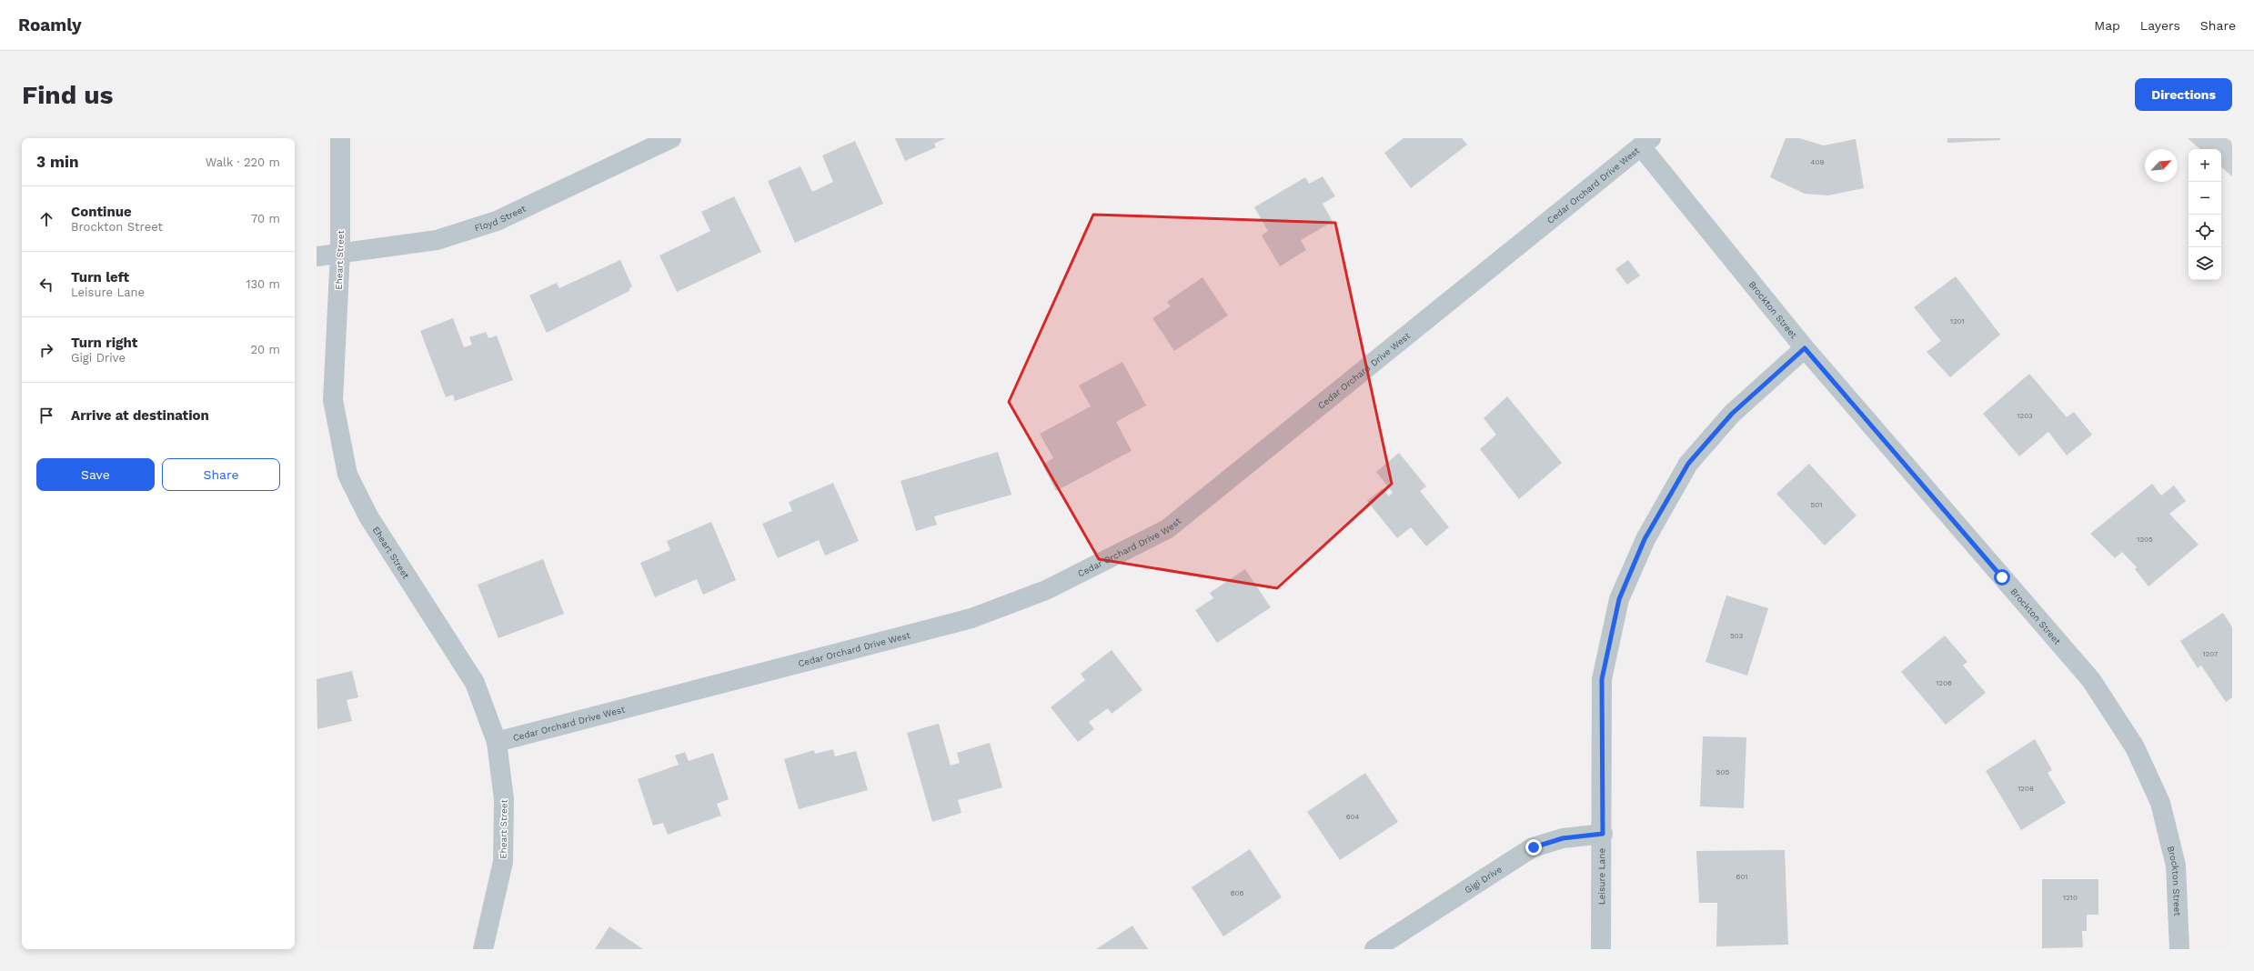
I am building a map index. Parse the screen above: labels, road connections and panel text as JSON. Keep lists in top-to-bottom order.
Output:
{
  "streets": {
    "street": [
      "Cedar Orchard Drive West",
      "Floyd Street",
      "Eheart Street",
      "Brockton Street",
      "Leisure Lane",
      "Gigi Drive"
    ]
  },
  "crossings": [
    ["Cedar Orchard Drive West", "Eheart Street"],
    ["Cedar Orchard Drive West", "Brockton Street"],
    ["Floyd Street", "Eheart Street"],
    ["Brockton Street", "Leisure Lane"],
    ["Leisure Lane", "Gigi Drive"]
  ],
  "house_numbers": [
    "409",
    "1201",
    "1203",
    "501",
    "1205",
    "503",
    "1207",
    "1206",
    "505",
    "1208",
    "604",
    "601",
    "606",
    "1210"
  ],
  "north": "top right",
  "page": {
    "header": "Roamly",
    "nav": ["Map", "Layers", "Share"],
    "buttons": [
      "Directions",
      ["Save", "Share"]
    ],
    "title": "Find us",
    "heading": ["3 min", "Walk · 220 m"],
    "map_buttons": ["+", "−"],
    "list": [
      ["Continue", "Brockton Street", "70 m"],
      ["Turn left", "Leisure Lane", "130 m"],
      ["Turn right", "Gigi Drive", "20 m"],
      "Arrive at destination"
    ]
  }
}
